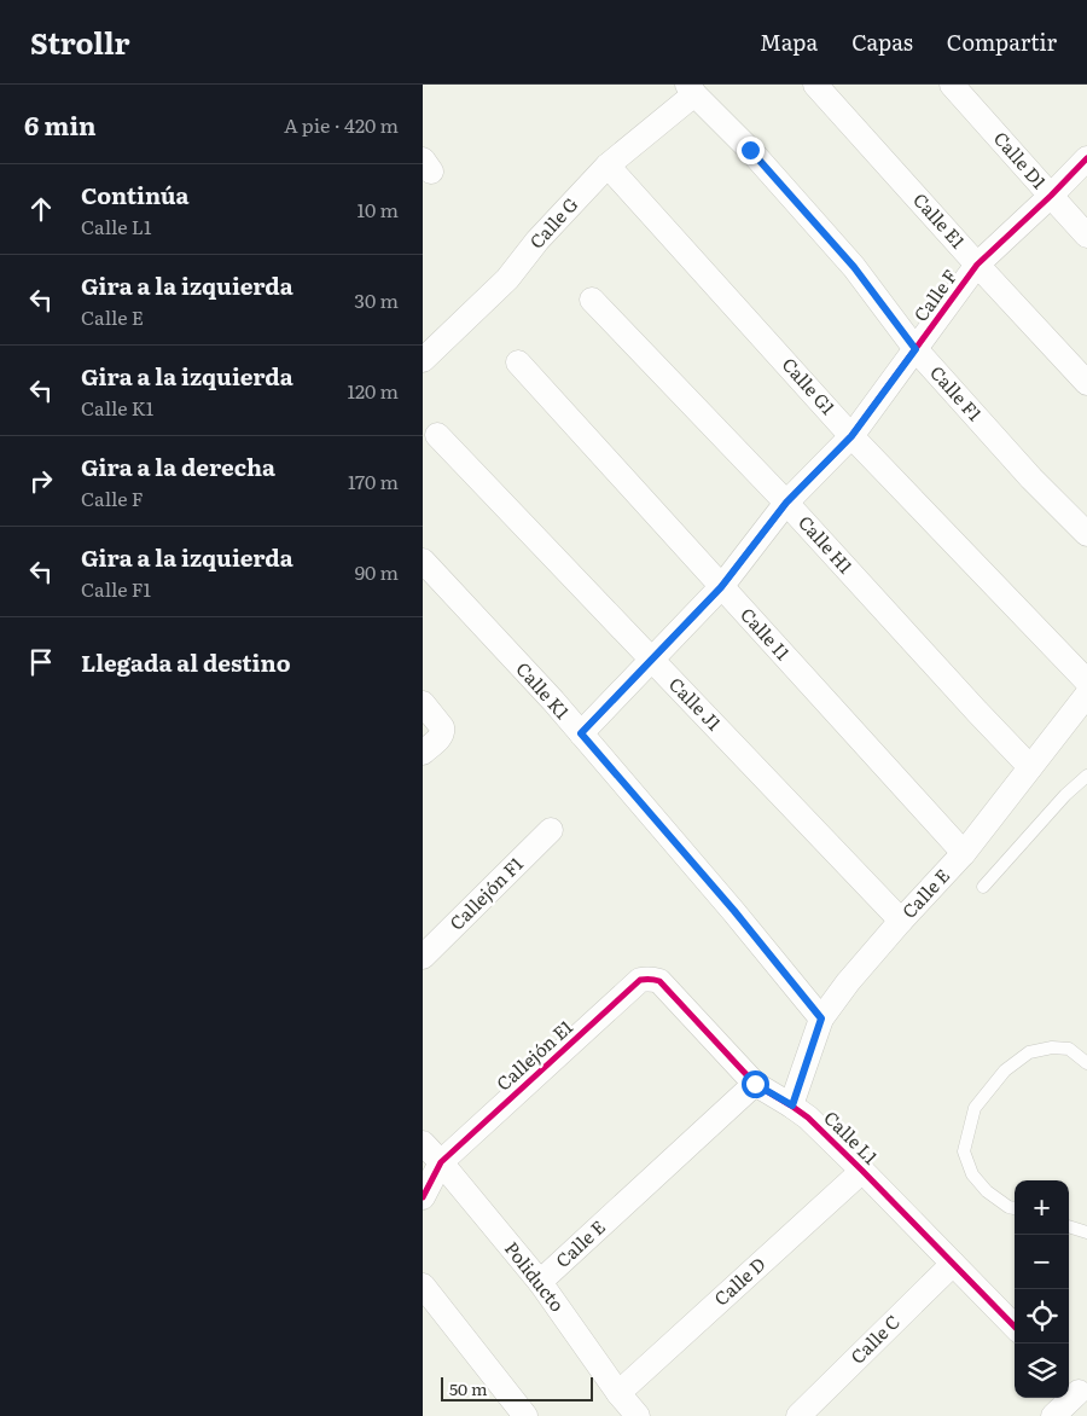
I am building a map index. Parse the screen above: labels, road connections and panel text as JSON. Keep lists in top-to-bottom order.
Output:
{
  "streets": {
    "street": [
      "Calle D1",
      "Calle E1",
      "Calle G",
      "Calle F",
      "Calle G1",
      "Calle F1",
      "Calle H1",
      "Calle I1",
      "Calle K1",
      "Calle J1",
      "Callejón F1",
      "Calle E",
      "Callejón E1",
      "Calle L1",
      "Poliducto",
      "Calle D",
      "Calle C"
    ]
  },
  "crossings": [
    ["Calle D1", "Calle F"],
    ["Calle E1", "Calle F"],
    ["Calle G", "Calle G1"],
    ["Calle G", "Calle F1"],
    ["Calle F", "Calle G1"],
    ["Calle F", "Calle F1"],
    ["Calle F", "Calle H1"],
    ["Calle F", "Calle I1"],
    ["Calle F", "Calle K1"],
    ["Calle F", "Calle J1"],
    ["Calle H1", "Calle E"],
    ["Calle I1", "Calle E"],
    ["Calle K1", "Calle E"],
    ["Calle J1", "Calle E"],
    ["Calle E", "Calle L1"],
    ["Calle E", "Poliducto"],
    ["Callejón E1", "Calle L1"],
    ["Callejón E1", "Poliducto"],
    ["Calle L1", "Calle D"],
    ["Calle L1", "Calle C"],
    ["Poliducto", "Calle D"]
  ],
  "scale_bar": "50 m",
  "page": {
    "header": "Strollr",
    "nav": ["Mapa", "Capas", "Compartir"],
    "heading": ["6 min", "A pie · 420 m"],
    "list": [
      ["Continúa", "Calle L1", "10 m"],
      ["Gira a la izquierda", "Calle E", "30 m"],
      ["Gira a la izquierda", "Calle K1", "120 m"],
      ["Gira a la derecha", "Calle F", "170 m"],
      ["Gira a la izquierda", "Calle F1", "90 m"],
      "Llegada al destino"
    ],
    "map_buttons": ["+", "−"],
    "scale": "50 m"
  }
}
